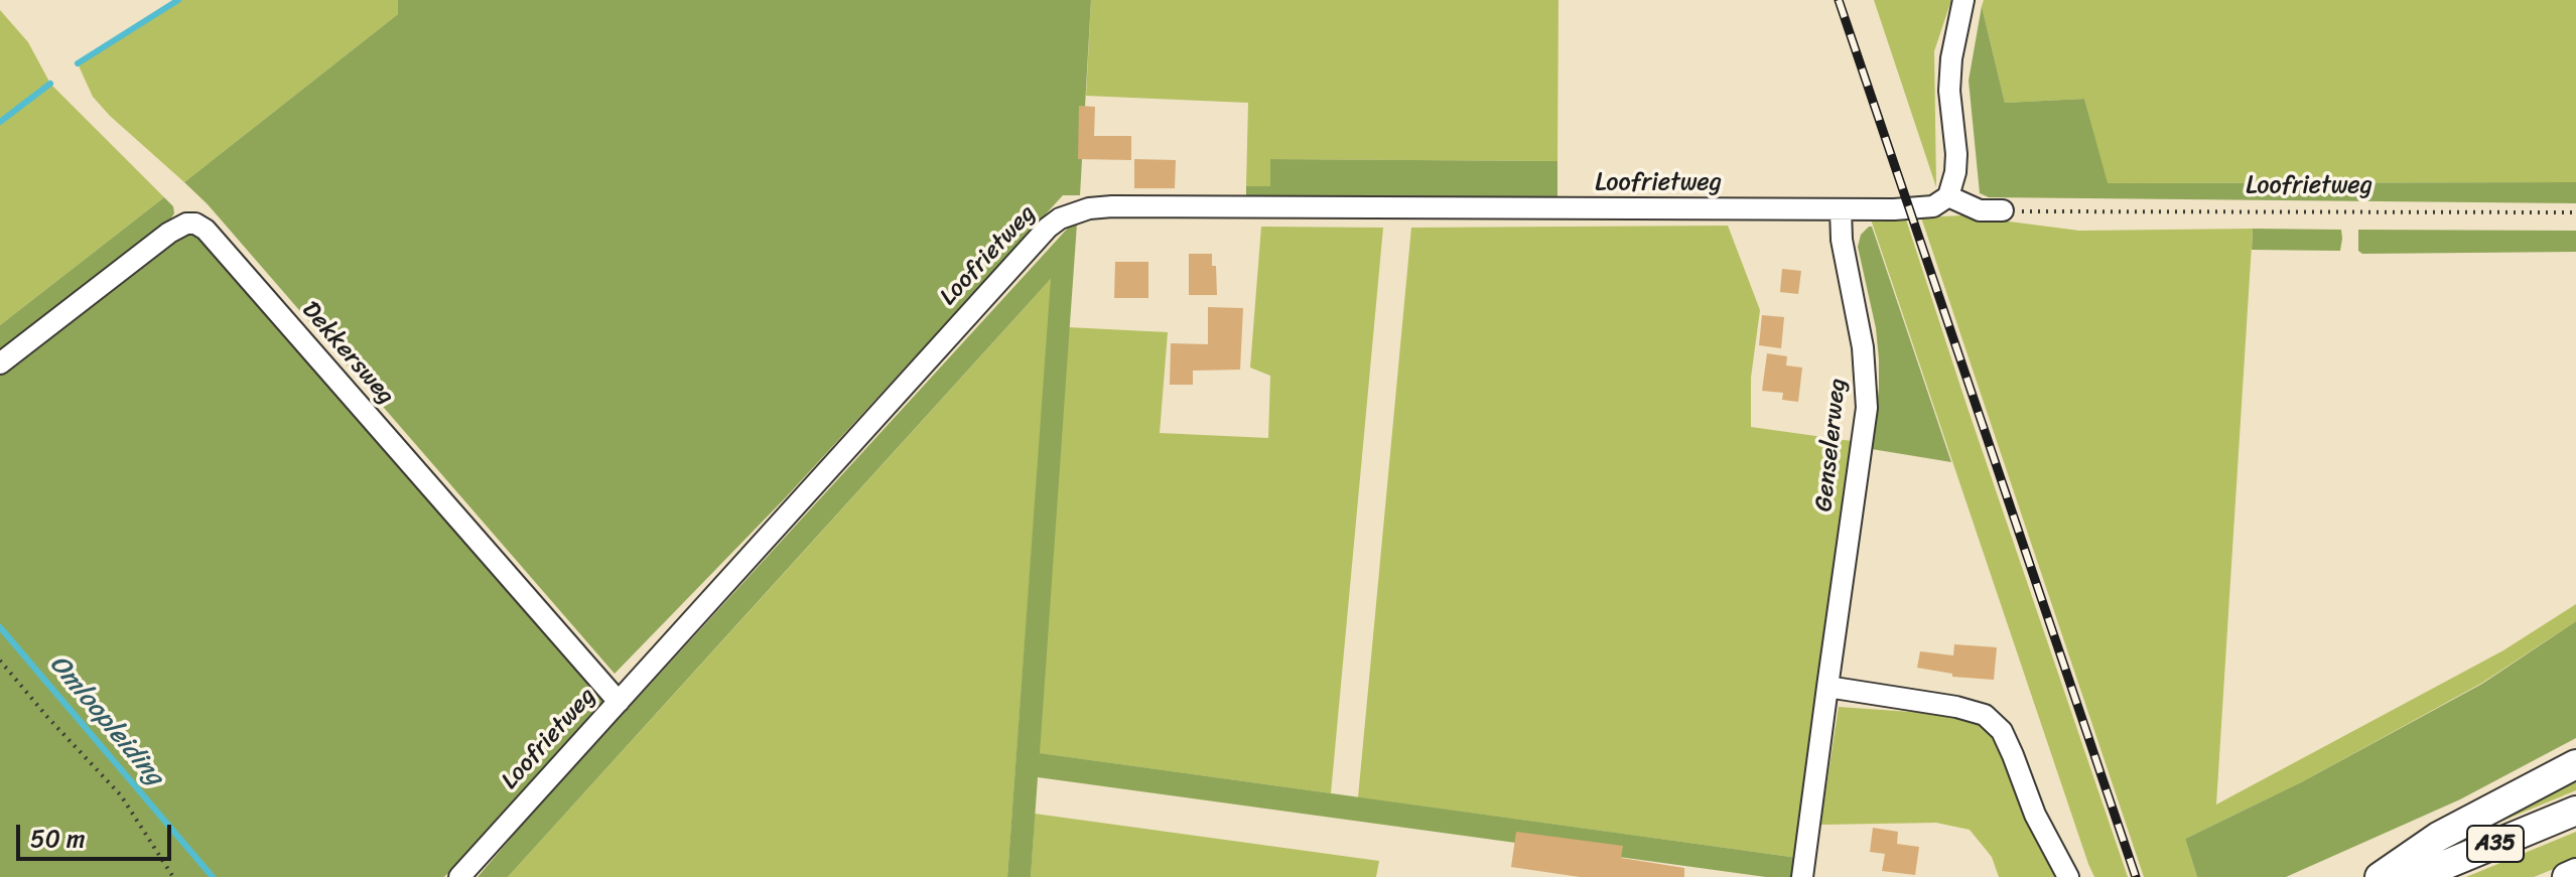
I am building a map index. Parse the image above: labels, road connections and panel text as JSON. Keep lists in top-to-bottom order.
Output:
{
  "streets": {
    "highway": ["A35"],
    "street": ["Loofrietweg", "Dekkersweg", "Genselerweg"]
  },
  "crossings": [
    ["Loofrietweg", "Dekkersweg"],
    ["Loofrietweg", "Genselerweg"]
  ],
  "water": ["Omloopleiding"],
  "scale_bar": "50 m"
}
